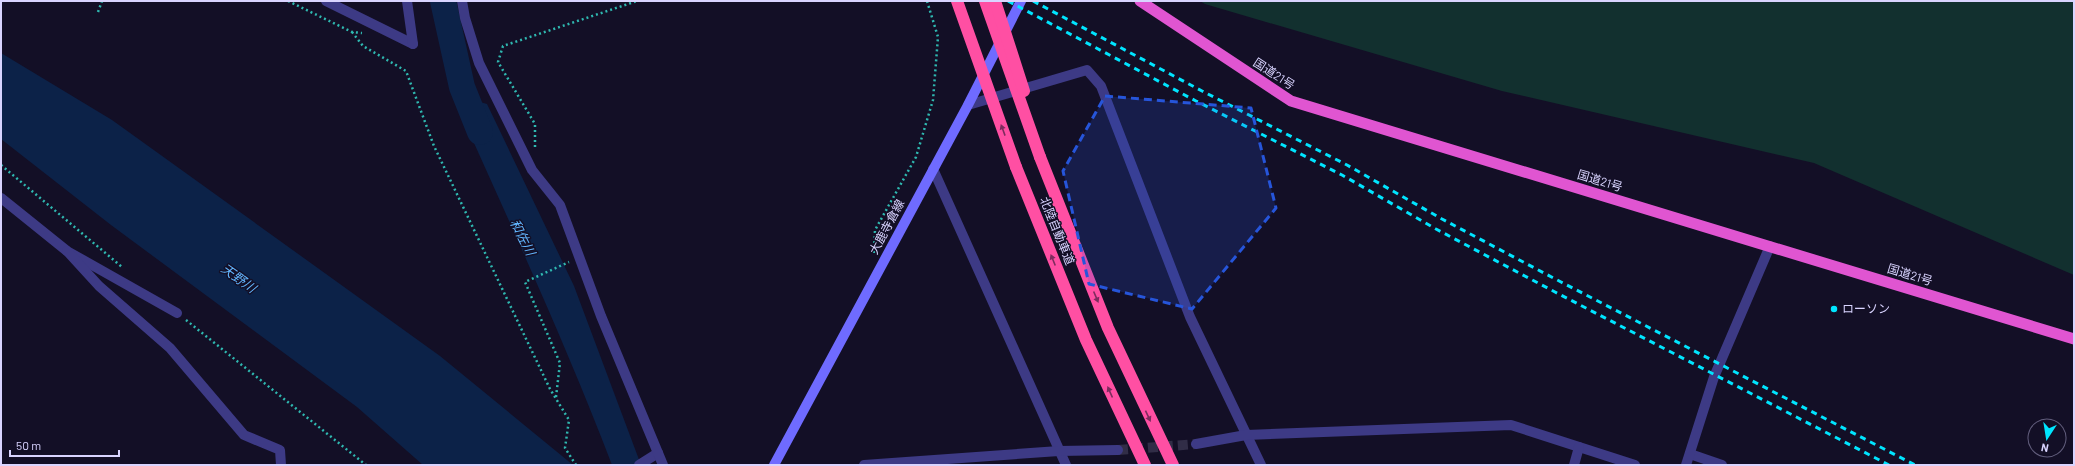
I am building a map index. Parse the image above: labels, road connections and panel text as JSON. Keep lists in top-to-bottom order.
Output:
{
  "streets": {
    "highway": ["国道21号", "北陸自動車道"],
    "main road": ["大鹿寺倉線"]
  },
  "water": ["和佐川", "天野川"],
  "places": ["ローソン"],
  "scale_bar": "50 m",
  "north": "bottom"
}
